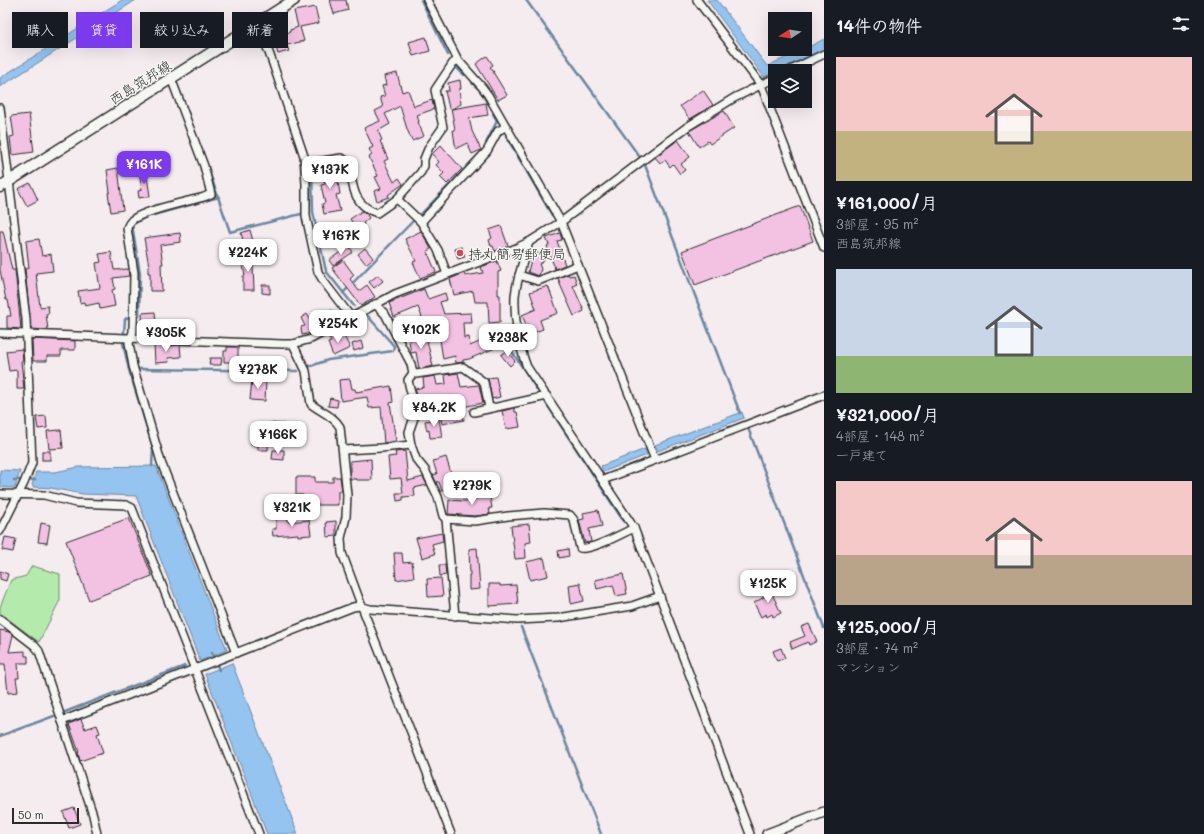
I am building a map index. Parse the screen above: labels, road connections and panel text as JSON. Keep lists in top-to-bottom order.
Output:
{
  "streets": {
    "main road": ["西島筑邦線"]
  },
  "places": ["持丸簡易郵便局"],
  "scale_bar": "50 m",
  "north": "left",
  "page": {
    "heading": "14件の物件",
    "chip": [
      "購入",
      "賃貸",
      "絞り込み",
      "新着"
    ],
    "list": [
      {
        "name": "¥161,000/月",
        "note": "3部屋 · 95 m² · 西島筑邦線"
      },
      {
        "name": "¥321,000/月",
        "note": "4部屋 · 148 m² · 一戸建て"
      },
      {
        "name": "¥125,000/月",
        "note": "3部屋 · 74 m² · マンション"
      }
    ],
    "price": [
      "¥161K",
      "¥137K",
      "¥167K",
      "¥224K",
      "¥254K",
      "¥102K",
      "¥305K",
      "¥238K",
      "¥278K",
      "¥84.2K",
      "¥166K",
      "¥279K",
      "¥321K",
      "¥125K"
    ],
    "scale": "50 m"
  }
}
